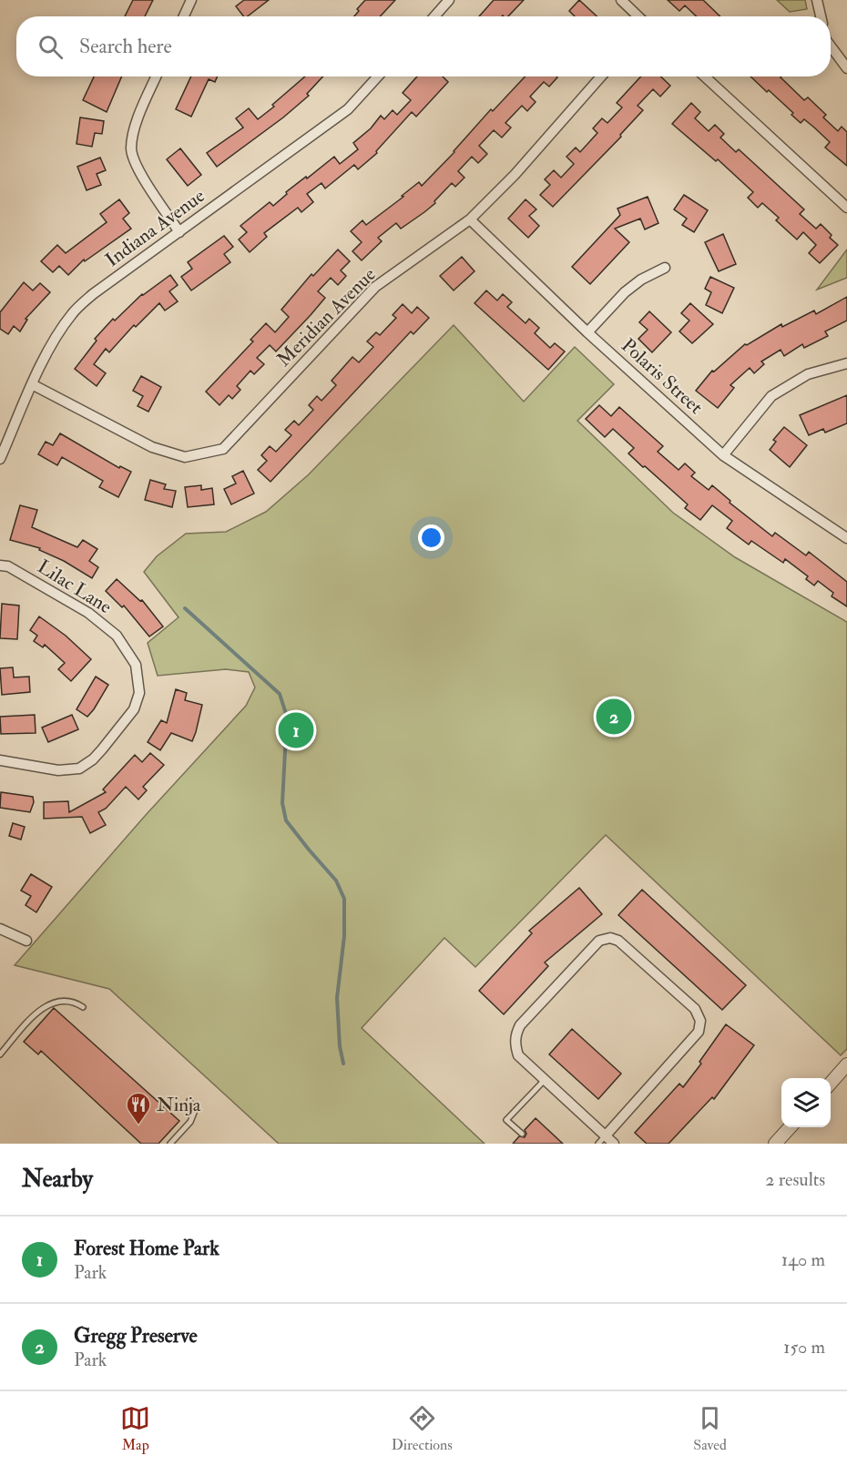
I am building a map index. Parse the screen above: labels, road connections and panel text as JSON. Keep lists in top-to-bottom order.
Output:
{
  "streets": {
    "street": [
      "Indiana Avenue",
      "Meridian Avenue",
      "Polaris Street",
      "Lilac Lane"
    ]
  },
  "crossings": [
    ["Indiana Avenue", "Meridian Avenue"],
    ["Meridian Avenue", "Polaris Street"]
  ],
  "places": {
    "restaurant": ["Ninja"]
  },
  "page": {
    "search": "Search here",
    "pins": ["2", "1"],
    "heading": ["Nearby", "2 results"],
    "list": [
      {
        "mark": "1",
        "name": "Forest Home Park",
        "note": "Park",
        "value": "140 m"
      },
      {
        "mark": "2",
        "name": "Gregg Preserve",
        "note": "Park",
        "value": "150 m"
      }
    ],
    "nav": ["Map", "Directions", "Saved"]
  }
}
